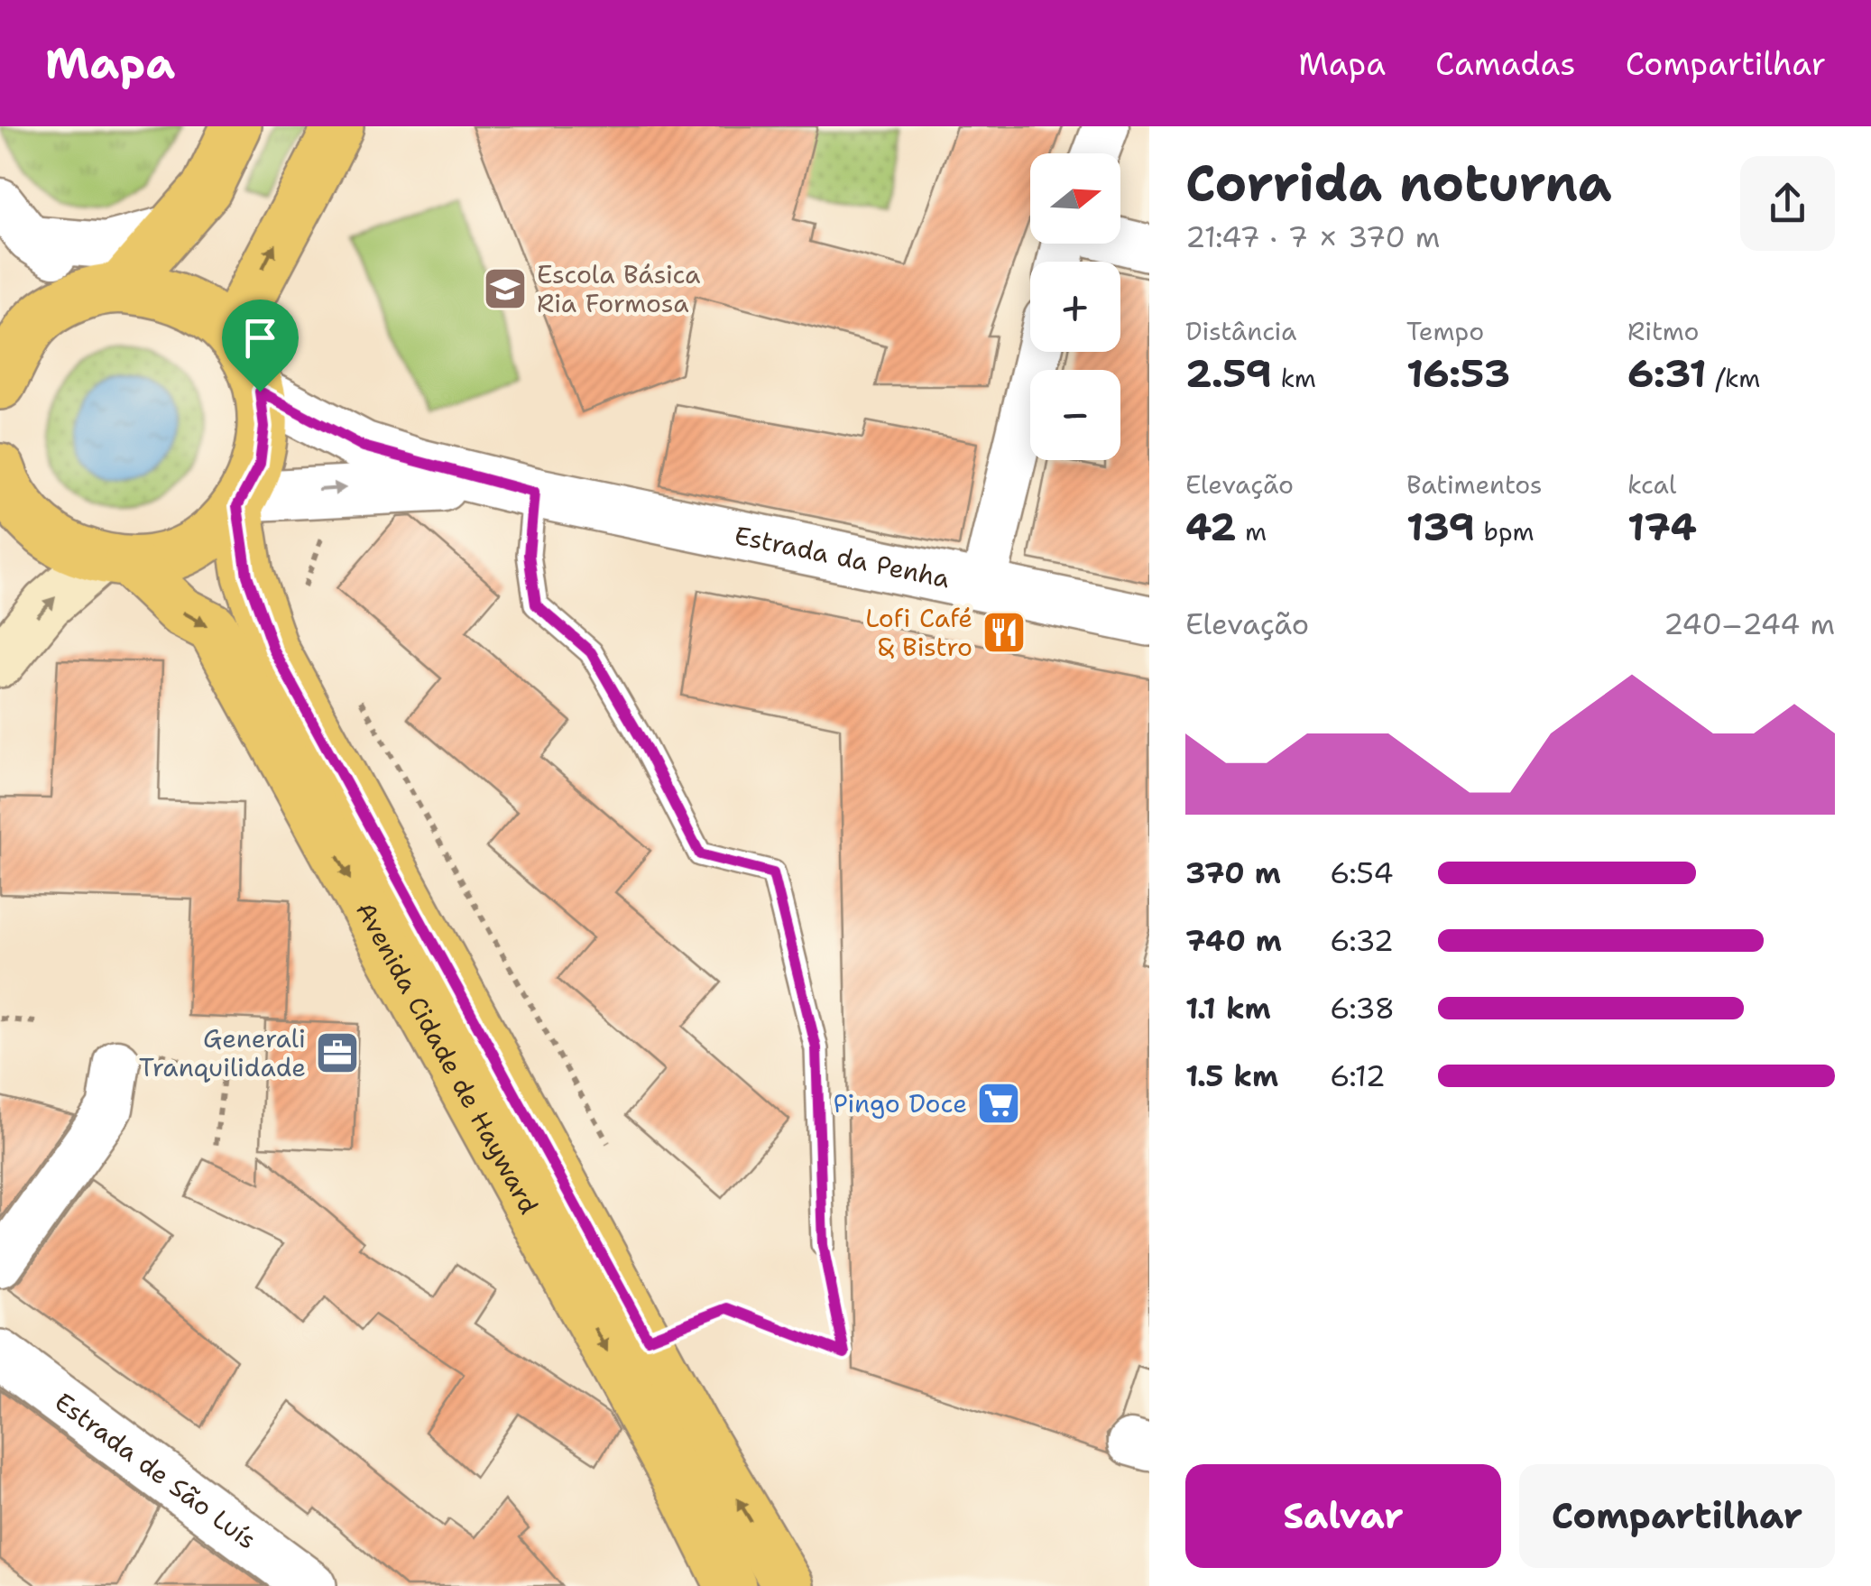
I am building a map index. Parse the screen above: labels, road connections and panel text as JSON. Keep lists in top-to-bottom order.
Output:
{
  "streets": {
    "main road": ["Avenida Cidade de Hayward"],
    "street": ["Estrada da Penha", "Estrada de São Luís"]
  },
  "places": {
    "school or university": ["Escola Básica Ria Formosa"],
    "restaurant": ["Lofi Café & Bistro"],
    "office": ["Generali Tranquilidade"],
    "supermarket": ["Pingo Doce"]
  },
  "north": "right",
  "page": {
    "header": "Mapa",
    "nav": ["Mapa", "Camadas", "Compartilhar"],
    "heading": ["Corrida noturna", "21:47 · 7 × 370 m"],
    "map_buttons": ["+", "−"],
    "stats": [
      ["Distância", "2.59 km"],
      ["Tempo", "16:53"],
      ["Ritmo", "6:31 /km"],
      ["Elevação", "42 m"],
      ["Batimentos", "139 bpm"],
      ["kcal", "174"]
    ],
    "chart": ["Elevação", "240–244 m"],
    "list": [
      {
        "name": "370 m",
        "note": "6:54"
      },
      {
        "name": "740 m",
        "note": "6:32"
      },
      {
        "name": "1.1 km",
        "note": "6:38"
      },
      {
        "name": "1.5 km",
        "note": "6:12"
      }
    ],
    "buttons": ["Salvar", "Compartilhar"]
  }
}
